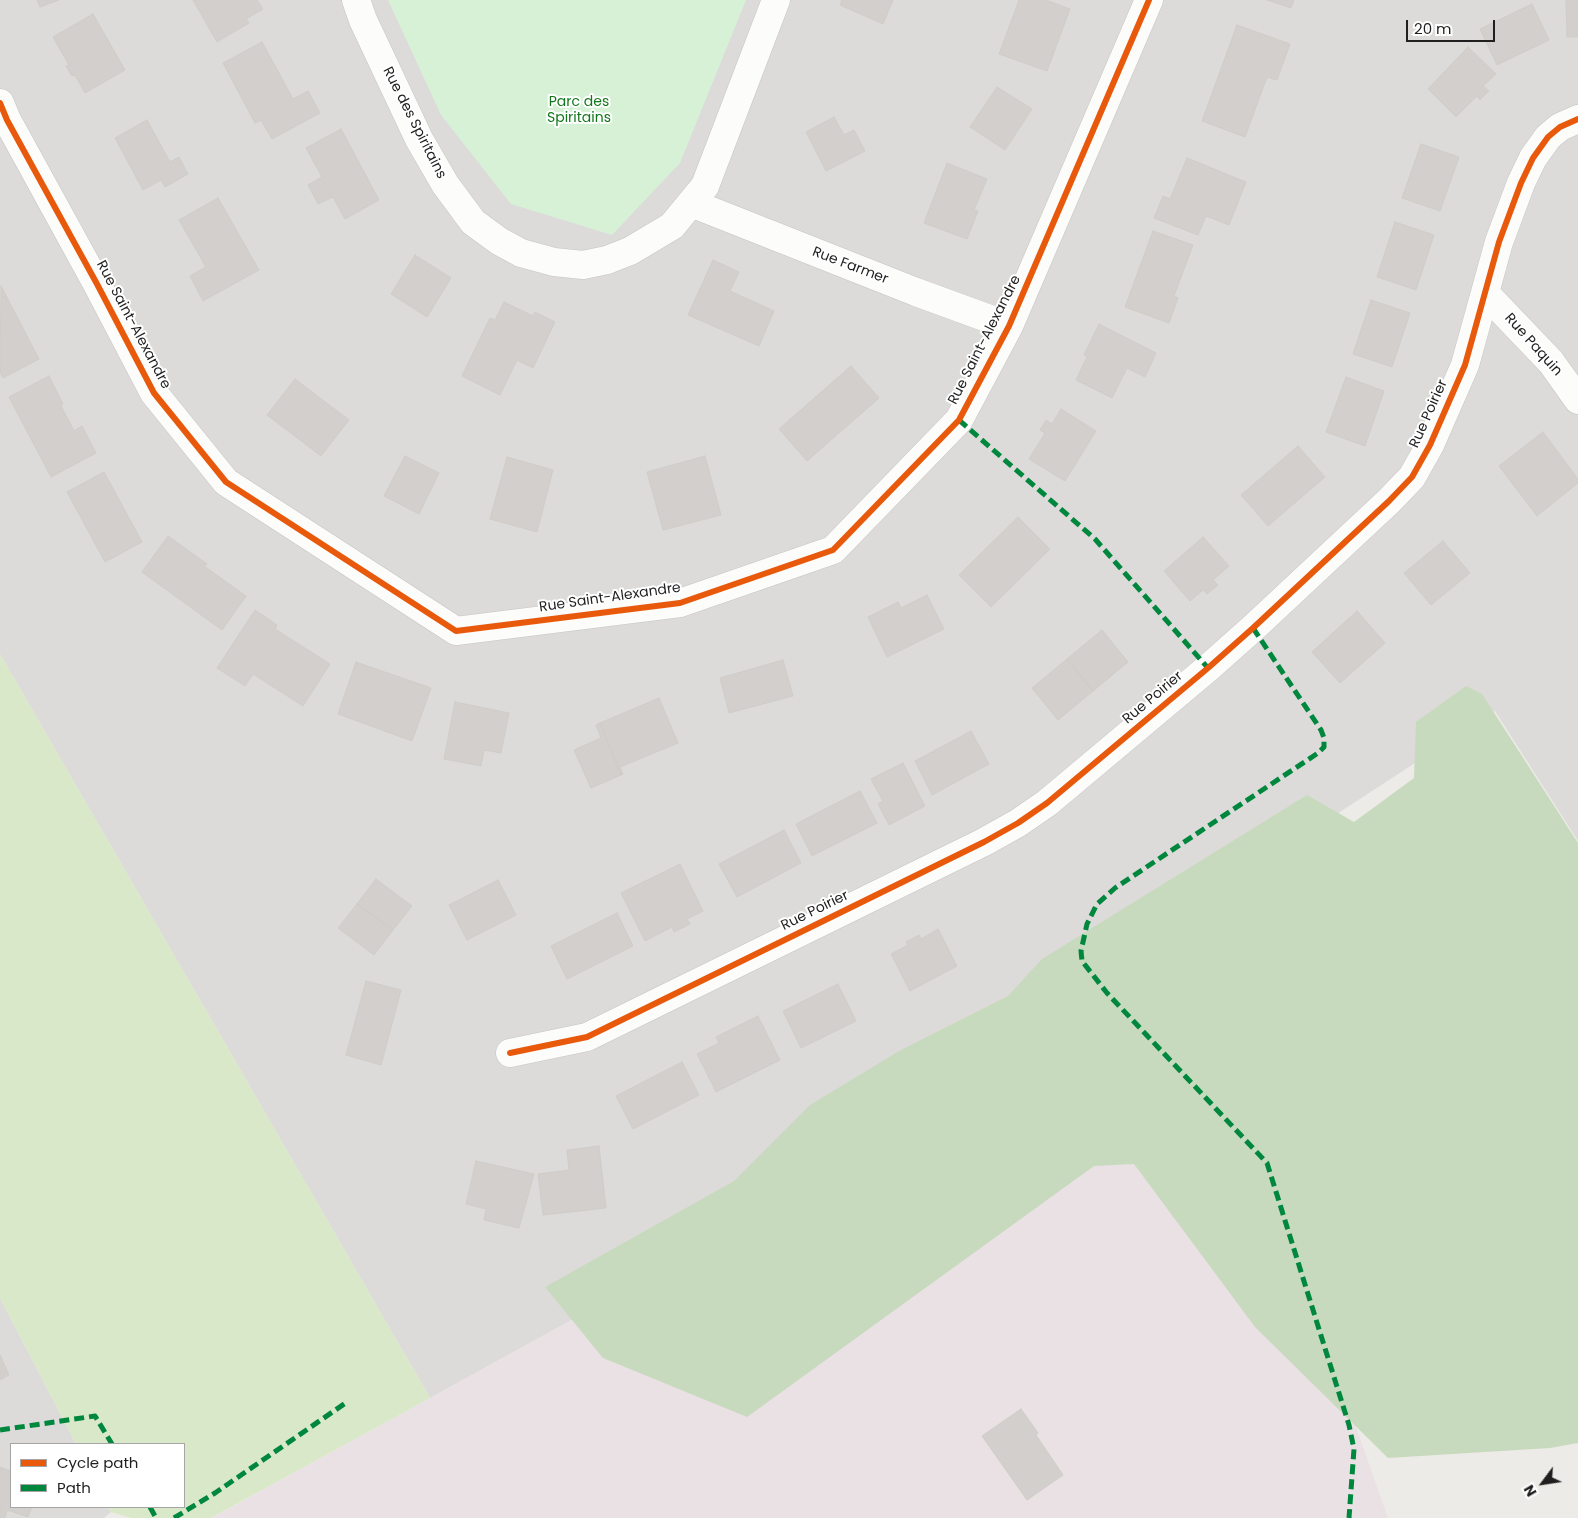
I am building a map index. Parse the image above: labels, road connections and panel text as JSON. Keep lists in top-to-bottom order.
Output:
{
  "streets": {
    "street": [
      "Rue des Spiritains",
      "Rue Farmer",
      "Rue Saint-Alexandre",
      "Rue Paquin",
      "Rue Poirier"
    ]
  },
  "crossings": [
    ["Rue des Spiritains", "Rue Farmer"],
    ["Rue Farmer", "Rue Saint-Alexandre"],
    ["Rue Paquin", "Rue Poirier"]
  ],
  "parks": ["Parc des Spiritains"],
  "legend": ["Cycle path", "Path"],
  "scale_bar": "20 m",
  "north": "bottom left"
}
